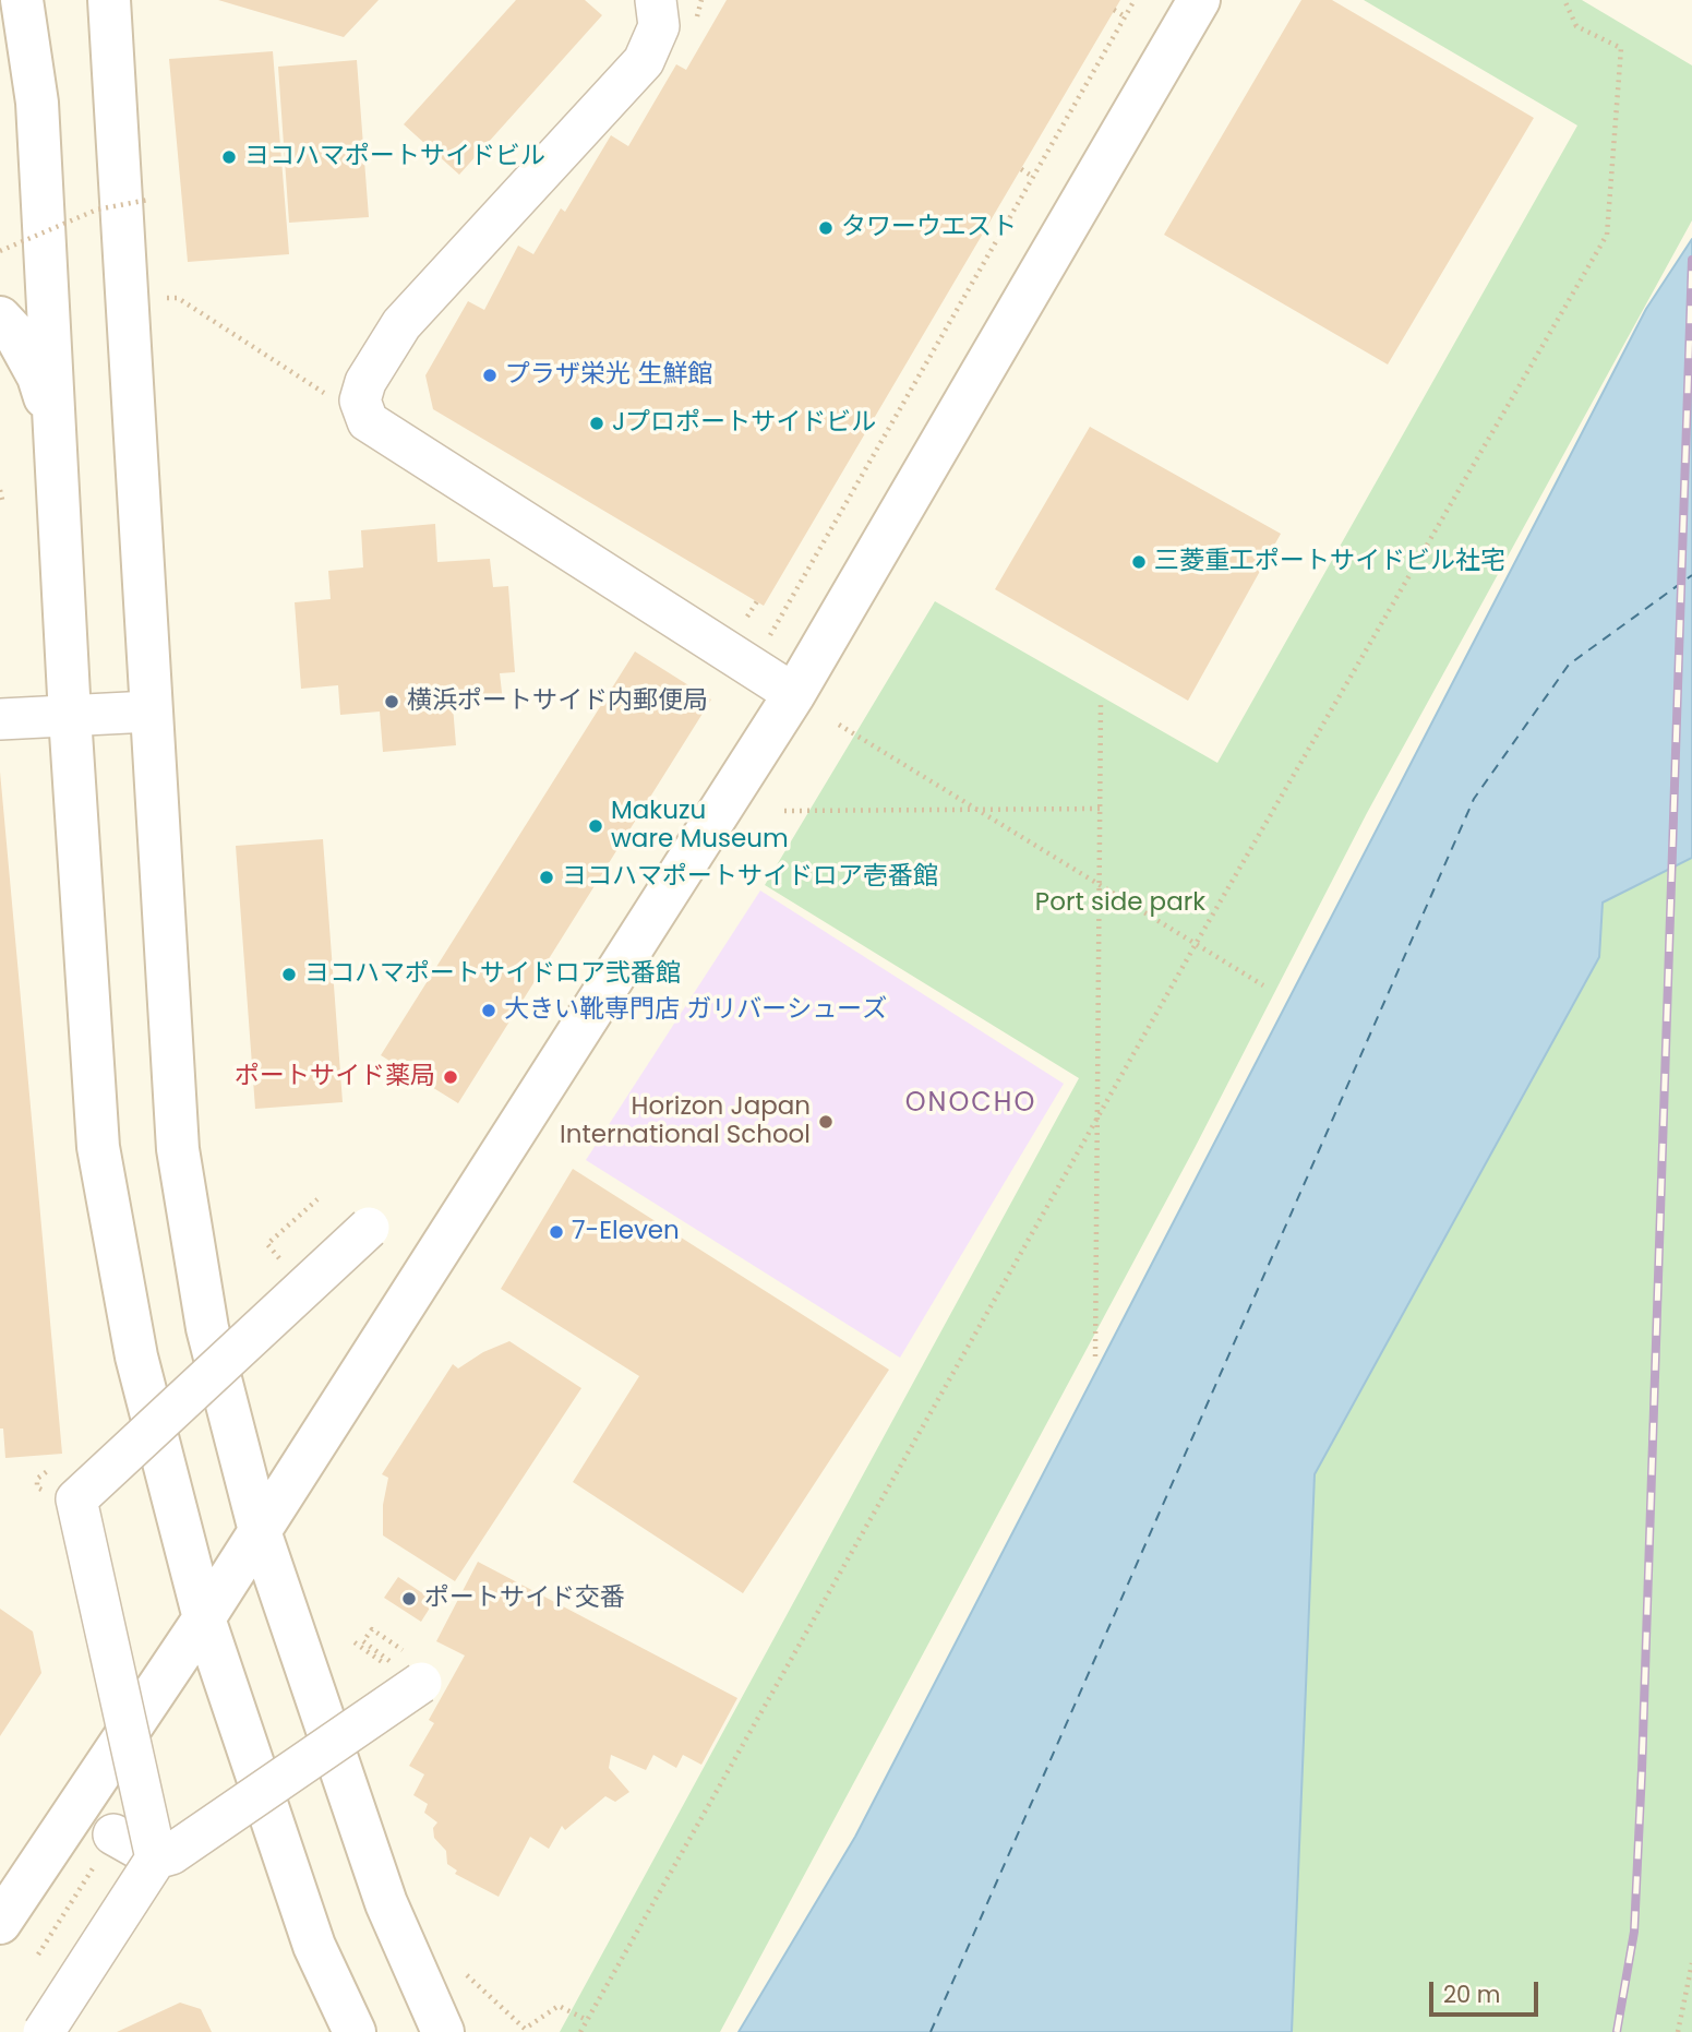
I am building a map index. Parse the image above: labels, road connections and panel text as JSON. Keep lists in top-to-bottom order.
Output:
{
  "districts": ["ONOCHO"],
  "parks": ["Port side park"],
  "places": [
    "ヨコハマポートサイドビル",
    "タワーウエスト",
    "プラザ栄光 生鮮館",
    "Jプロポートサイドビル",
    "三菱重工ポートサイドビル社宅",
    "横浜ポートサイド内郵便局",
    "Makuzu ware Museum",
    "ヨコハマポートサイドロア壱番館",
    "ヨコハマポートサイドロア弐番館",
    "大きい靴専門店 ガリバーシューズ",
    "ポートサイド薬局",
    "Horizon Japan International School",
    "7-Eleven",
    "ポートサイド交番"
  ],
  "scale_bar": "20 m"
}
